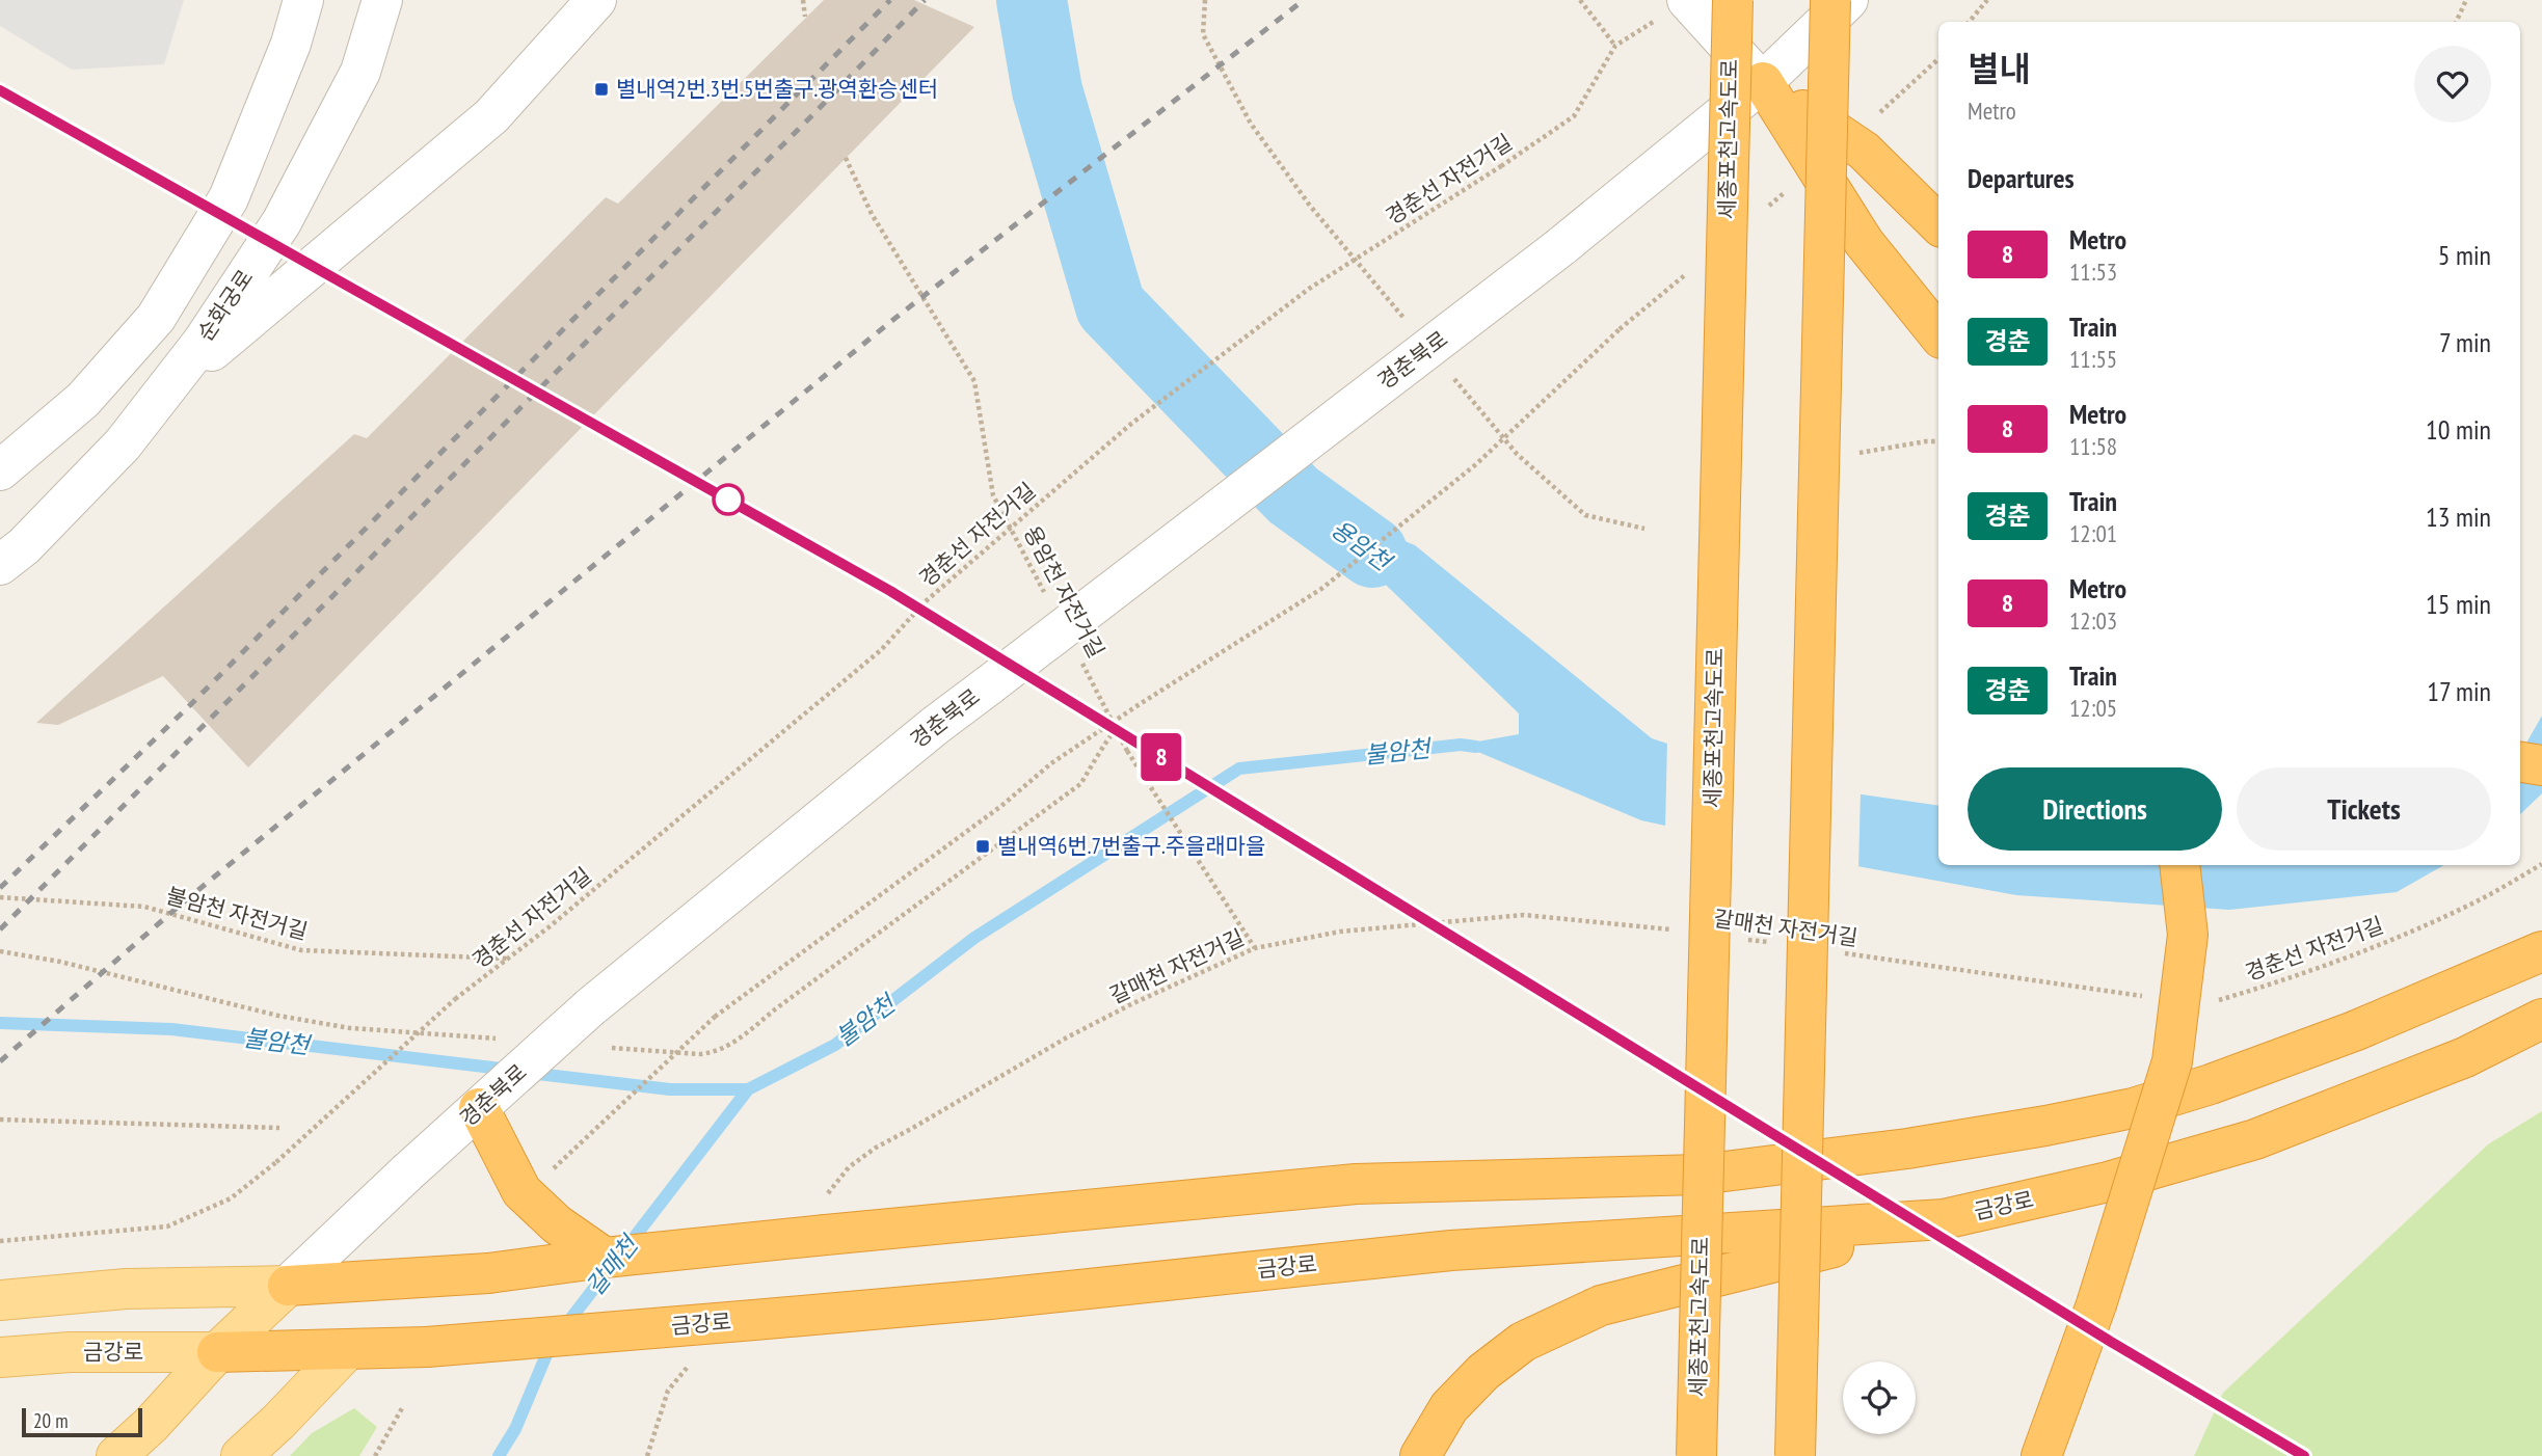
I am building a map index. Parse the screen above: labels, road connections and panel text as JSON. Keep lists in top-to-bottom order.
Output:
{
  "streets": {
    "highway": ["세종포천고속도로", "금강로"],
    "main road": ["경춘북로"],
    "street": ["순화궁로"],
    "path": [
      "경춘선 자전거길",
      "용암천 자전거길",
      "불암천 자전거길",
      "갈매천 자전거길"
    ]
  },
  "crossings": [
    ["경춘선 자전거길", "불암천 자전거길"],
    ["경춘북로", "금강로"],
    ["용암천 자전거길", "갈매천 자전거길"]
  ],
  "water": ["용암천", "불암천", "갈매천"],
  "places": {
    "transit": ["별내역2번.3번.5번출구.광역환승센터", "별내역6번.7번출구.주을래마을"]
  },
  "lines": ["metro line 8"],
  "scale_bar": "20 m",
  "page": {
    "on_map": "8",
    "heading": [
      ["별내", "Metro"],
      "Departures"
    ],
    "list": [
      {
        "mark": "8",
        "name": "Metro",
        "note": "11:53",
        "value": "5 min"
      },
      {
        "mark": "경춘",
        "name": "Train",
        "note": "11:55",
        "value": "7 min"
      },
      {
        "mark": "8",
        "name": "Metro",
        "note": "11:58",
        "value": "10 min"
      },
      {
        "mark": "경춘",
        "name": "Train",
        "note": "12:01",
        "value": "13 min"
      },
      {
        "mark": "8",
        "name": "Metro",
        "note": "12:03",
        "value": "15 min"
      },
      {
        "mark": "경춘",
        "name": "Train",
        "note": "12:05",
        "value": "17 min"
      }
    ],
    "buttons": ["Directions", "Tickets"],
    "scale": "20 m"
  }
}
